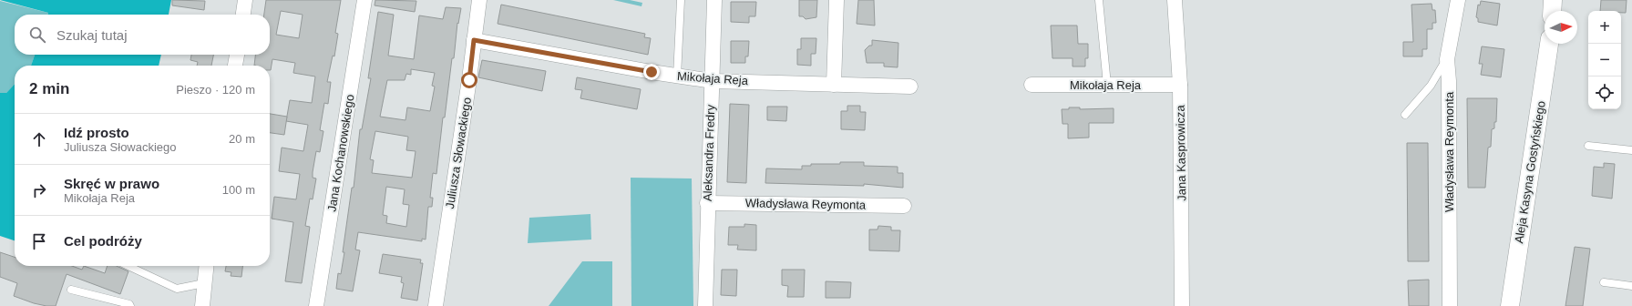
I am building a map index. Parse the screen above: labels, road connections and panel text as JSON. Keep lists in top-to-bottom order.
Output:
{
  "streets": {
    "street": [
      "Mikołaja Reja",
      "Władysława Reymonta",
      "Jana Kochanowskiego",
      "Juliusza Słowackiego",
      "Aleksandra Fredry",
      "Jana Kasprowicza",
      "Aleja Kasyna Gostyńskiego"
    ]
  },
  "crossings": [
    ["Mikołaja Reja", "Juliusza Słowackiego"],
    ["Mikołaja Reja", "Aleksandra Fredry"],
    ["Mikołaja Reja", "Jana Kasprowicza"],
    ["Władysława Reymonta", "Aleksandra Fredry"]
  ],
  "north": "right",
  "page": {
    "map_buttons": ["+", "−"],
    "search": "Szukaj tutaj",
    "heading": ["2 min", "Pieszo · 120 m"],
    "list": [
      ["Idź prosto", "Juliusza Słowackiego", "20 m"],
      ["Skręć w prawo", "Mikołaja Reja", "100 m"],
      "Cel podróży"
    ]
  }
}
